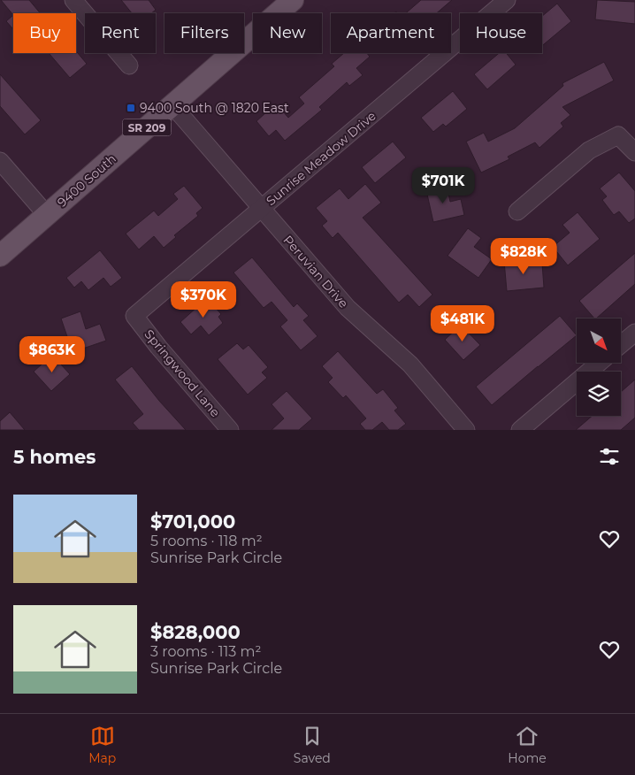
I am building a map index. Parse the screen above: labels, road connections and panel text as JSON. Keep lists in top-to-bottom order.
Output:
{
  "streets": {
    "main road": ["SR 209", "9400 South"],
    "street": ["Sunrise Meadow Drive", "Peruvian Drive", "Springwood Lane"]
  },
  "crossings": [
    ["Sunrise Meadow Drive", "Peruvian Drive"],
    ["Sunrise Meadow Drive", "Springwood Lane"],
    ["9400 South", "Peruvian Drive"]
  ],
  "places": {
    "transit": ["9400 South @ 1820 East"]
  },
  "north": "bottom right",
  "page": {
    "chip": [
      "Buy",
      "Rent",
      "Filters",
      "New",
      "Apartment",
      "House"
    ],
    "price": [
      "$701K",
      "$828K",
      "$370K",
      "$481K",
      "$863K"
    ],
    "heading": "5 homes",
    "list": [
      {
        "name": "$701,000",
        "note": "5 rooms · 118 m² · Sunrise Park Circle"
      },
      {
        "name": "$828,000",
        "note": "3 rooms · 113 m² · Sunrise Park Circle"
      }
    ],
    "tabs": ["Map", "Saved", "Home"]
  }
}
